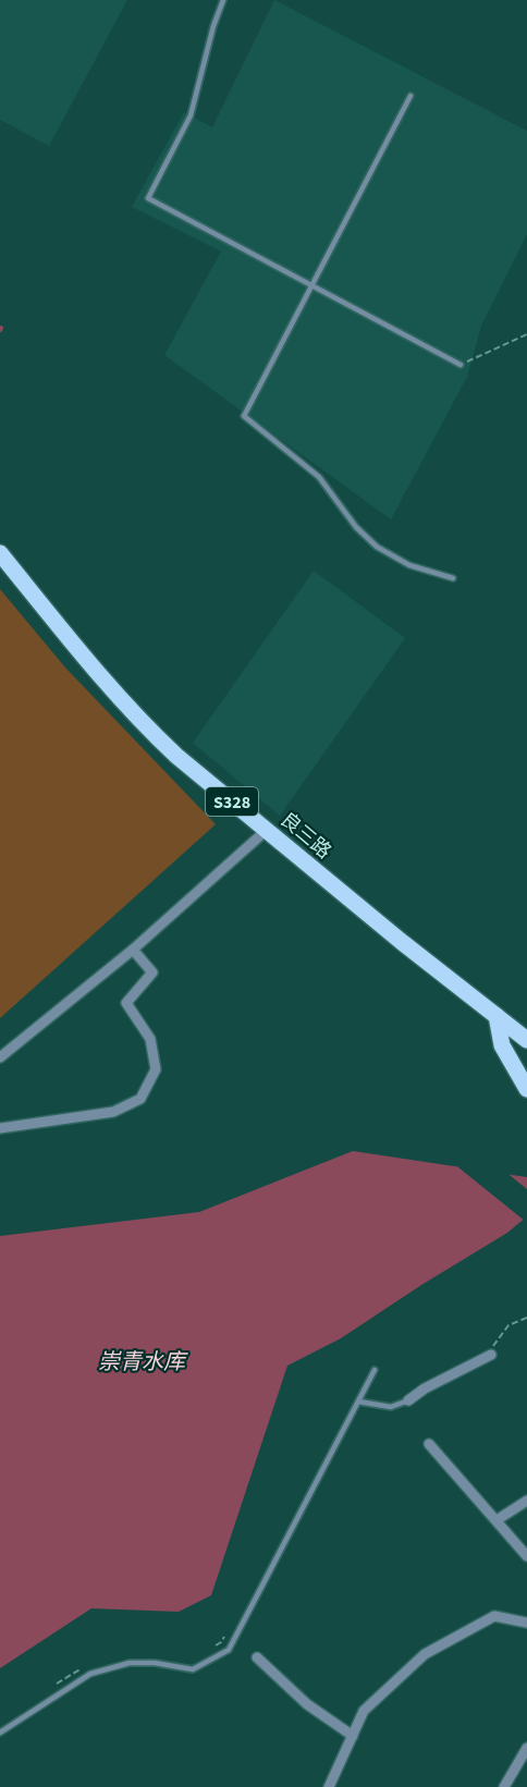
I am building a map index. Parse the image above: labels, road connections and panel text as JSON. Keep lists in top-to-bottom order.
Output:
{
  "streets": {
    "main road": ["S328", "良三路"]
  },
  "water": ["崇青水库"]
}
